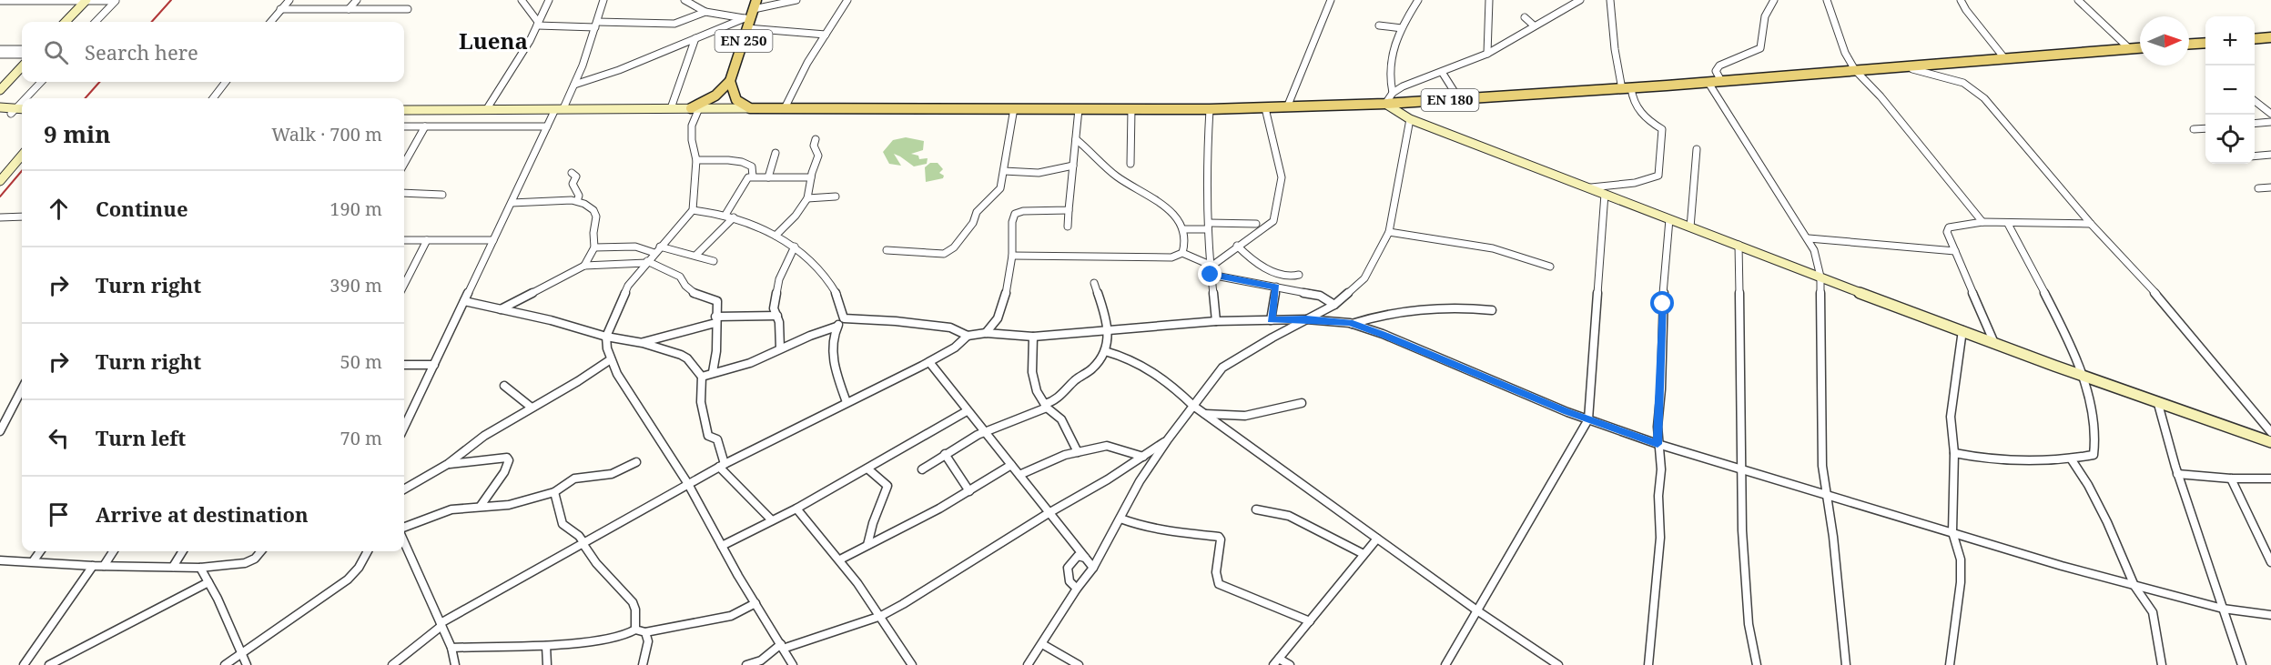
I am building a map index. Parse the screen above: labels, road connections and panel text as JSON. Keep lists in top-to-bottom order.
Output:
{
  "streets": {
    "main road": ["EN 250", "EN 180"]
  },
  "districts": ["Luena"],
  "north": "right",
  "page": {
    "map_buttons": ["+", "−"],
    "search": "Search here",
    "heading": ["9 min", "Walk · 700 m"],
    "list": [
      ["Continue", "190 m"],
      ["Turn right", "390 m"],
      ["Turn right", "50 m"],
      ["Turn left", "70 m"],
      "Arrive at destination"
    ]
  }
}
